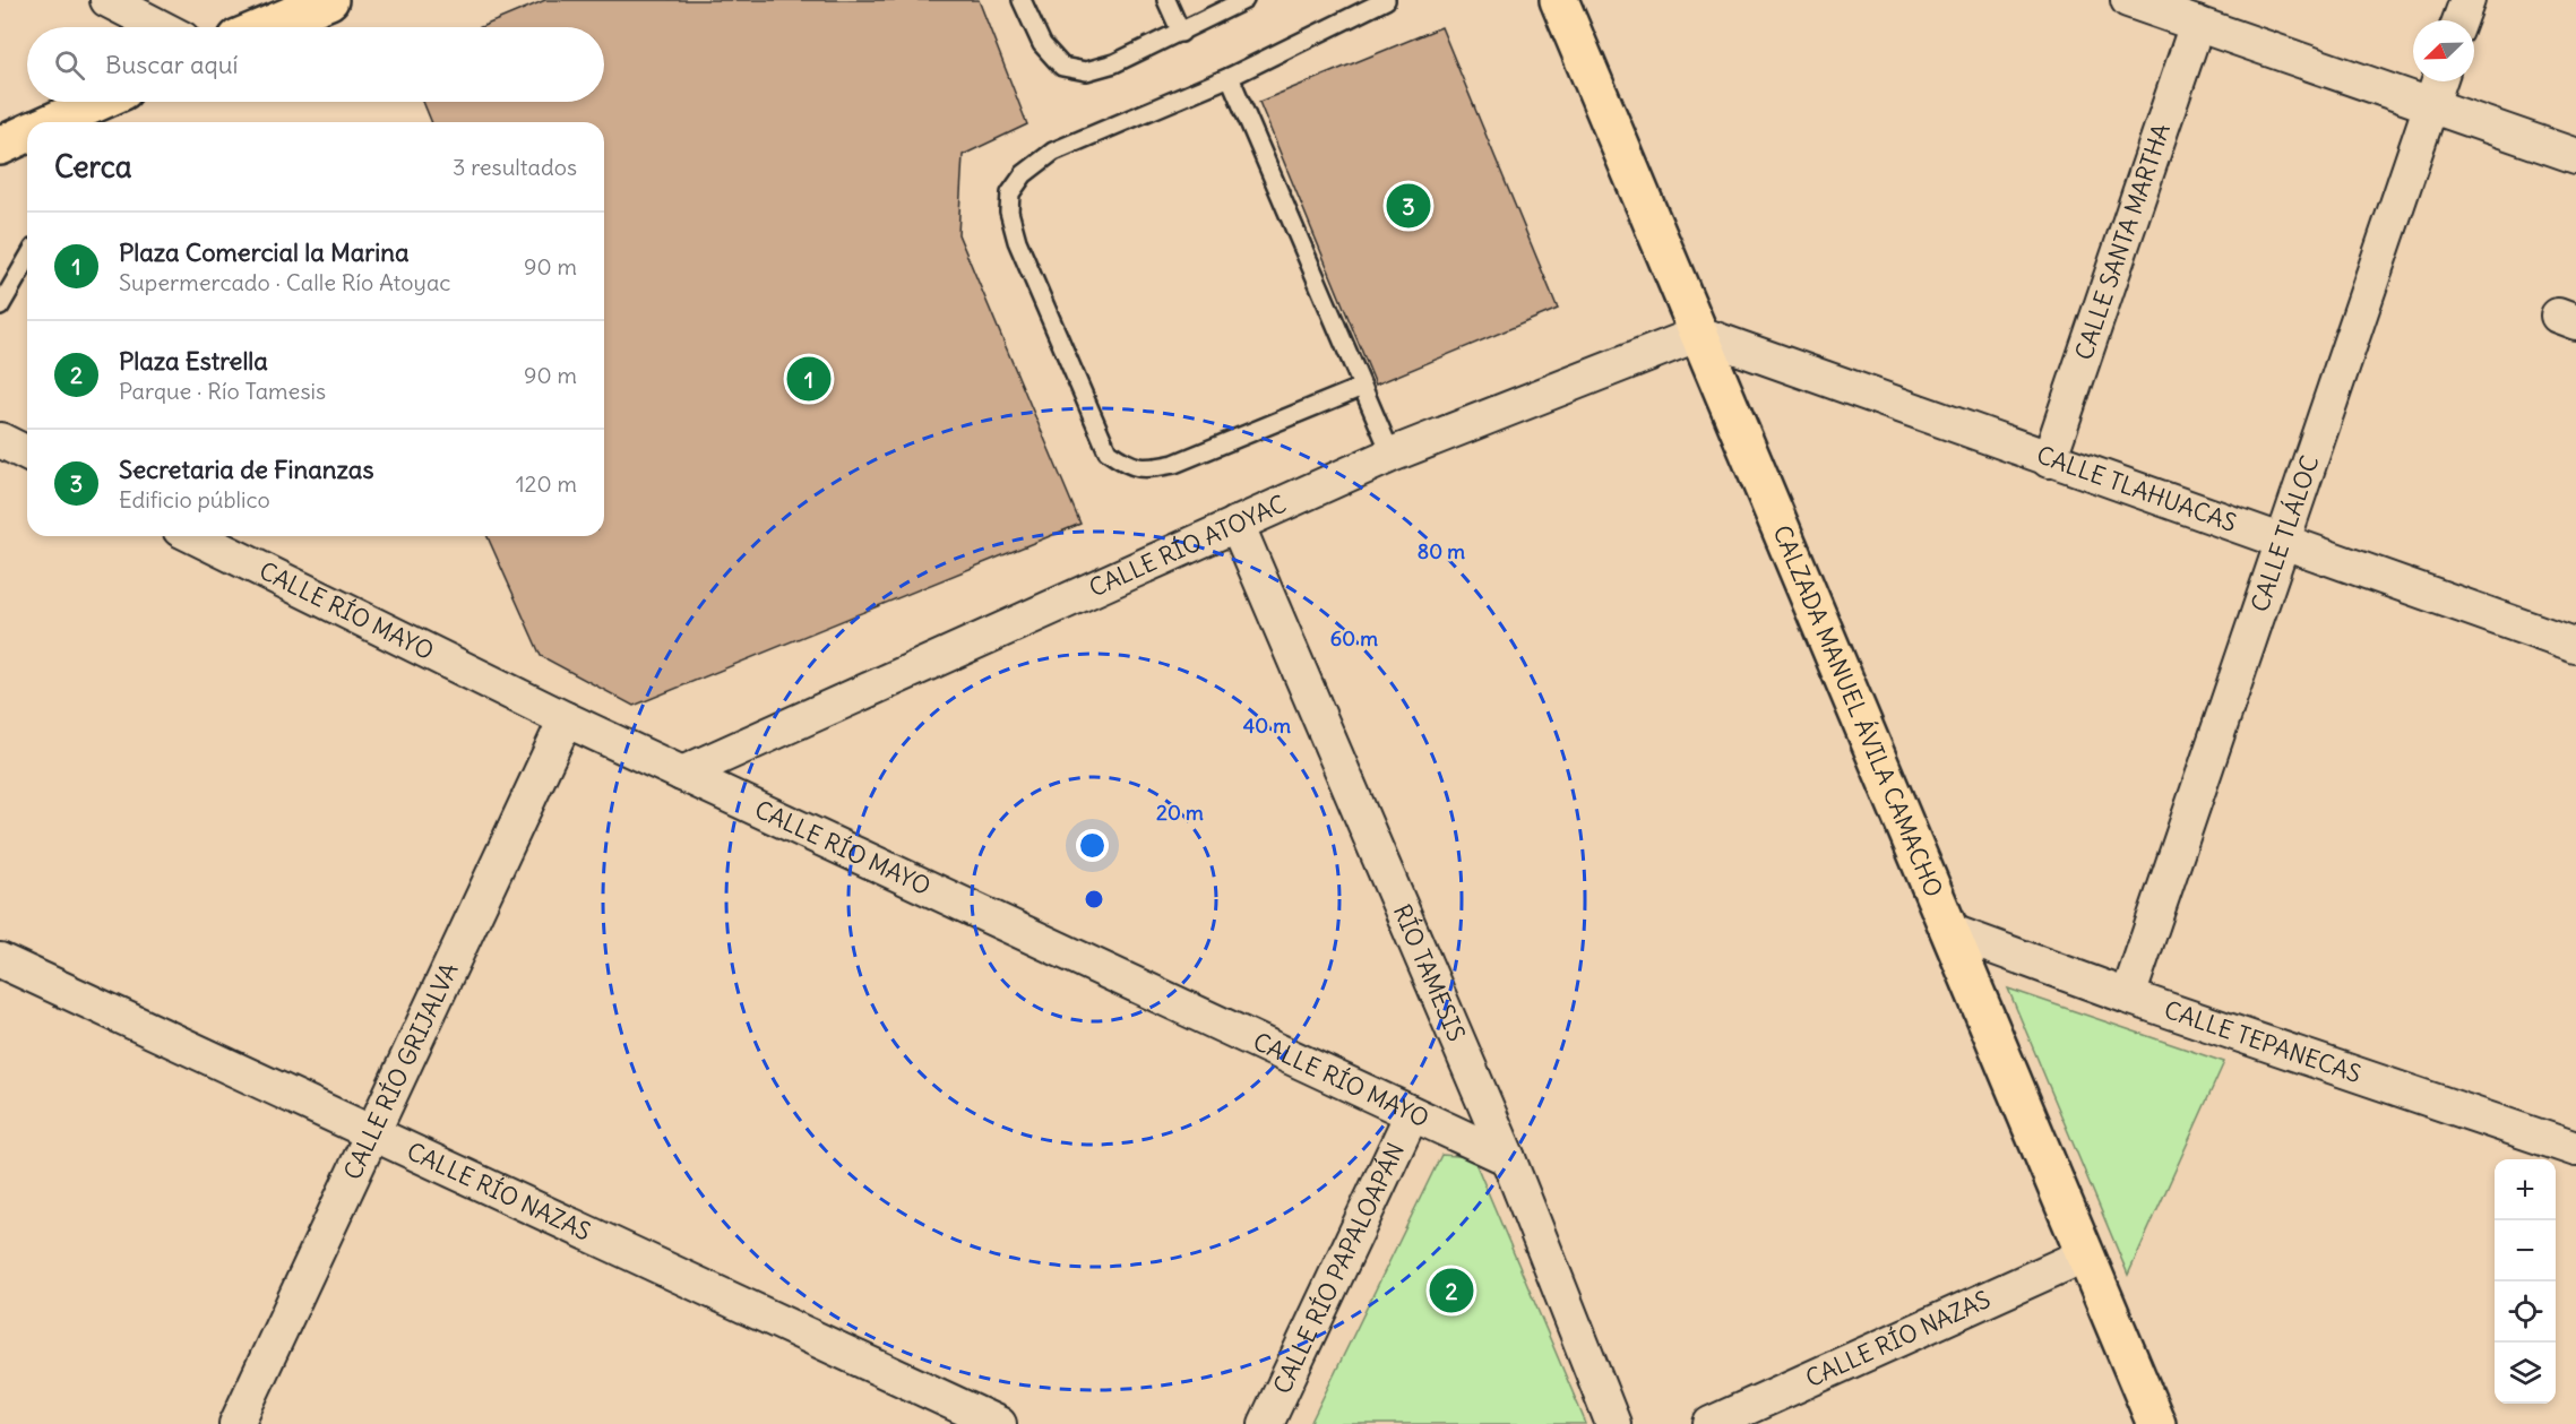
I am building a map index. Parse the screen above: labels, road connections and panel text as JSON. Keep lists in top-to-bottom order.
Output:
{
  "streets": {
    "main road": ["CALZADA MANUEL ÁVILA CAMACHO"],
    "street": [
      "CALLE SANTA MARTHA",
      "CALLE TLAHUACAS",
      "CALLE TLÁLOC",
      "CALLE RÍO ATOYAC",
      "CALLE RÍO MAYO",
      "RÍO TAMESIS",
      "CALLE TEPANECAS",
      "CALLE RÍO GRIJALVA",
      "CALLE RÍO NAZAS",
      "CALLE RÍO PAPALOAPÁN"
    ]
  },
  "crossings": [
    ["CALLE SANTA MARTHA", "CALLE TLAHUACAS"],
    ["CALLE TLAHUACAS", "CALLE TLÁLOC"],
    ["CALLE TLAHUACAS", "CALLE RÍO ATOYAC"],
    ["CALLE TLAHUACAS", "CALZADA MANUEL ÁVILA CAMACHO"],
    ["CALLE TLÁLOC", "CALLE TEPANECAS"],
    ["CALLE RÍO ATOYAC", "CALLE RÍO MAYO"],
    ["CALLE RÍO ATOYAC", "CALZADA MANUEL ÁVILA CAMACHO"],
    ["CALLE RÍO ATOYAC", "RÍO TAMESIS"],
    ["CALLE RÍO MAYO", "RÍO TAMESIS"],
    ["CALLE RÍO MAYO", "CALLE RÍO GRIJALVA"],
    ["CALLE RÍO MAYO", "CALLE RÍO PAPALOAPÁN"],
    ["CALZADA MANUEL ÁVILA CAMACHO", "CALLE TEPANECAS"],
    ["CALZADA MANUEL ÁVILA CAMACHO", "CALLE RÍO NAZAS"],
    ["CALLE RÍO GRIJALVA", "CALLE RÍO NAZAS"]
  ],
  "north": "bottom left",
  "page": {
    "search": "Buscar aquí",
    "heading": ["Cerca", "3 resultados"],
    "pins": ["3", "1", "2"],
    "list": [
      {
        "mark": "1",
        "name": "Plaza Comercial la Marina",
        "note": "Supermercado · Calle Río Atoyac",
        "value": "90 m"
      },
      {
        "mark": "2",
        "name": "Plaza Estrella",
        "note": "Parque · Río Tamesis",
        "value": "90 m"
      },
      {
        "mark": "3",
        "name": "Secretaria de Finanzas",
        "note": "Edificio público",
        "value": "120 m"
      }
    ],
    "map_buttons": ["+", "−"]
  },
  "rings": [
    "80 m",
    "60 m",
    "40 m",
    "20 m"
  ]
}
